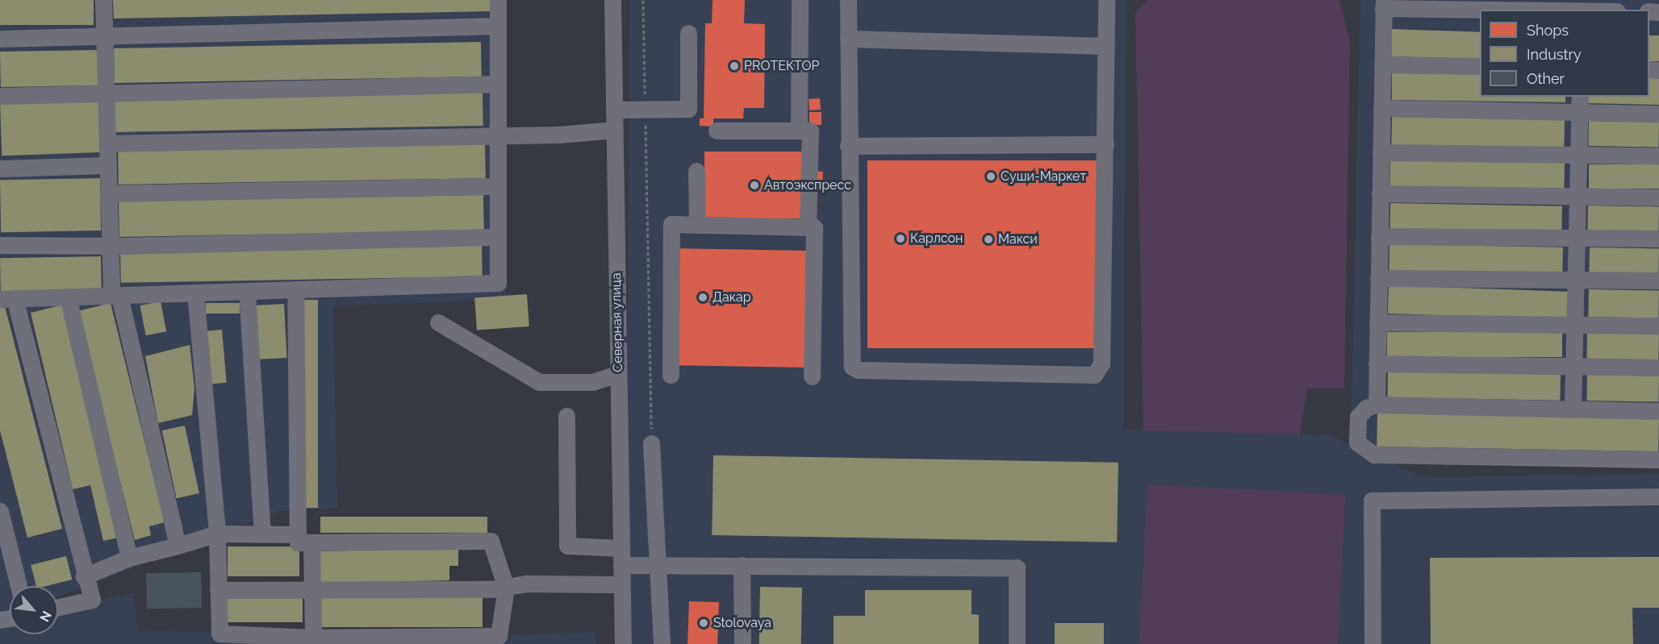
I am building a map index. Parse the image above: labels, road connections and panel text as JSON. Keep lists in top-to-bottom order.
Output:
{
  "streets": {
    "street": ["Северная улица"]
  },
  "places": [
    "PROТЕКТОР",
    "Суши-Маркет",
    "Автоэкспресс",
    "Карлсон",
    "Макси",
    "Дакар",
    "Stolovaya"
  ],
  "legend": ["Shops", "Industry", "Other"],
  "north": "bottom right"
}
